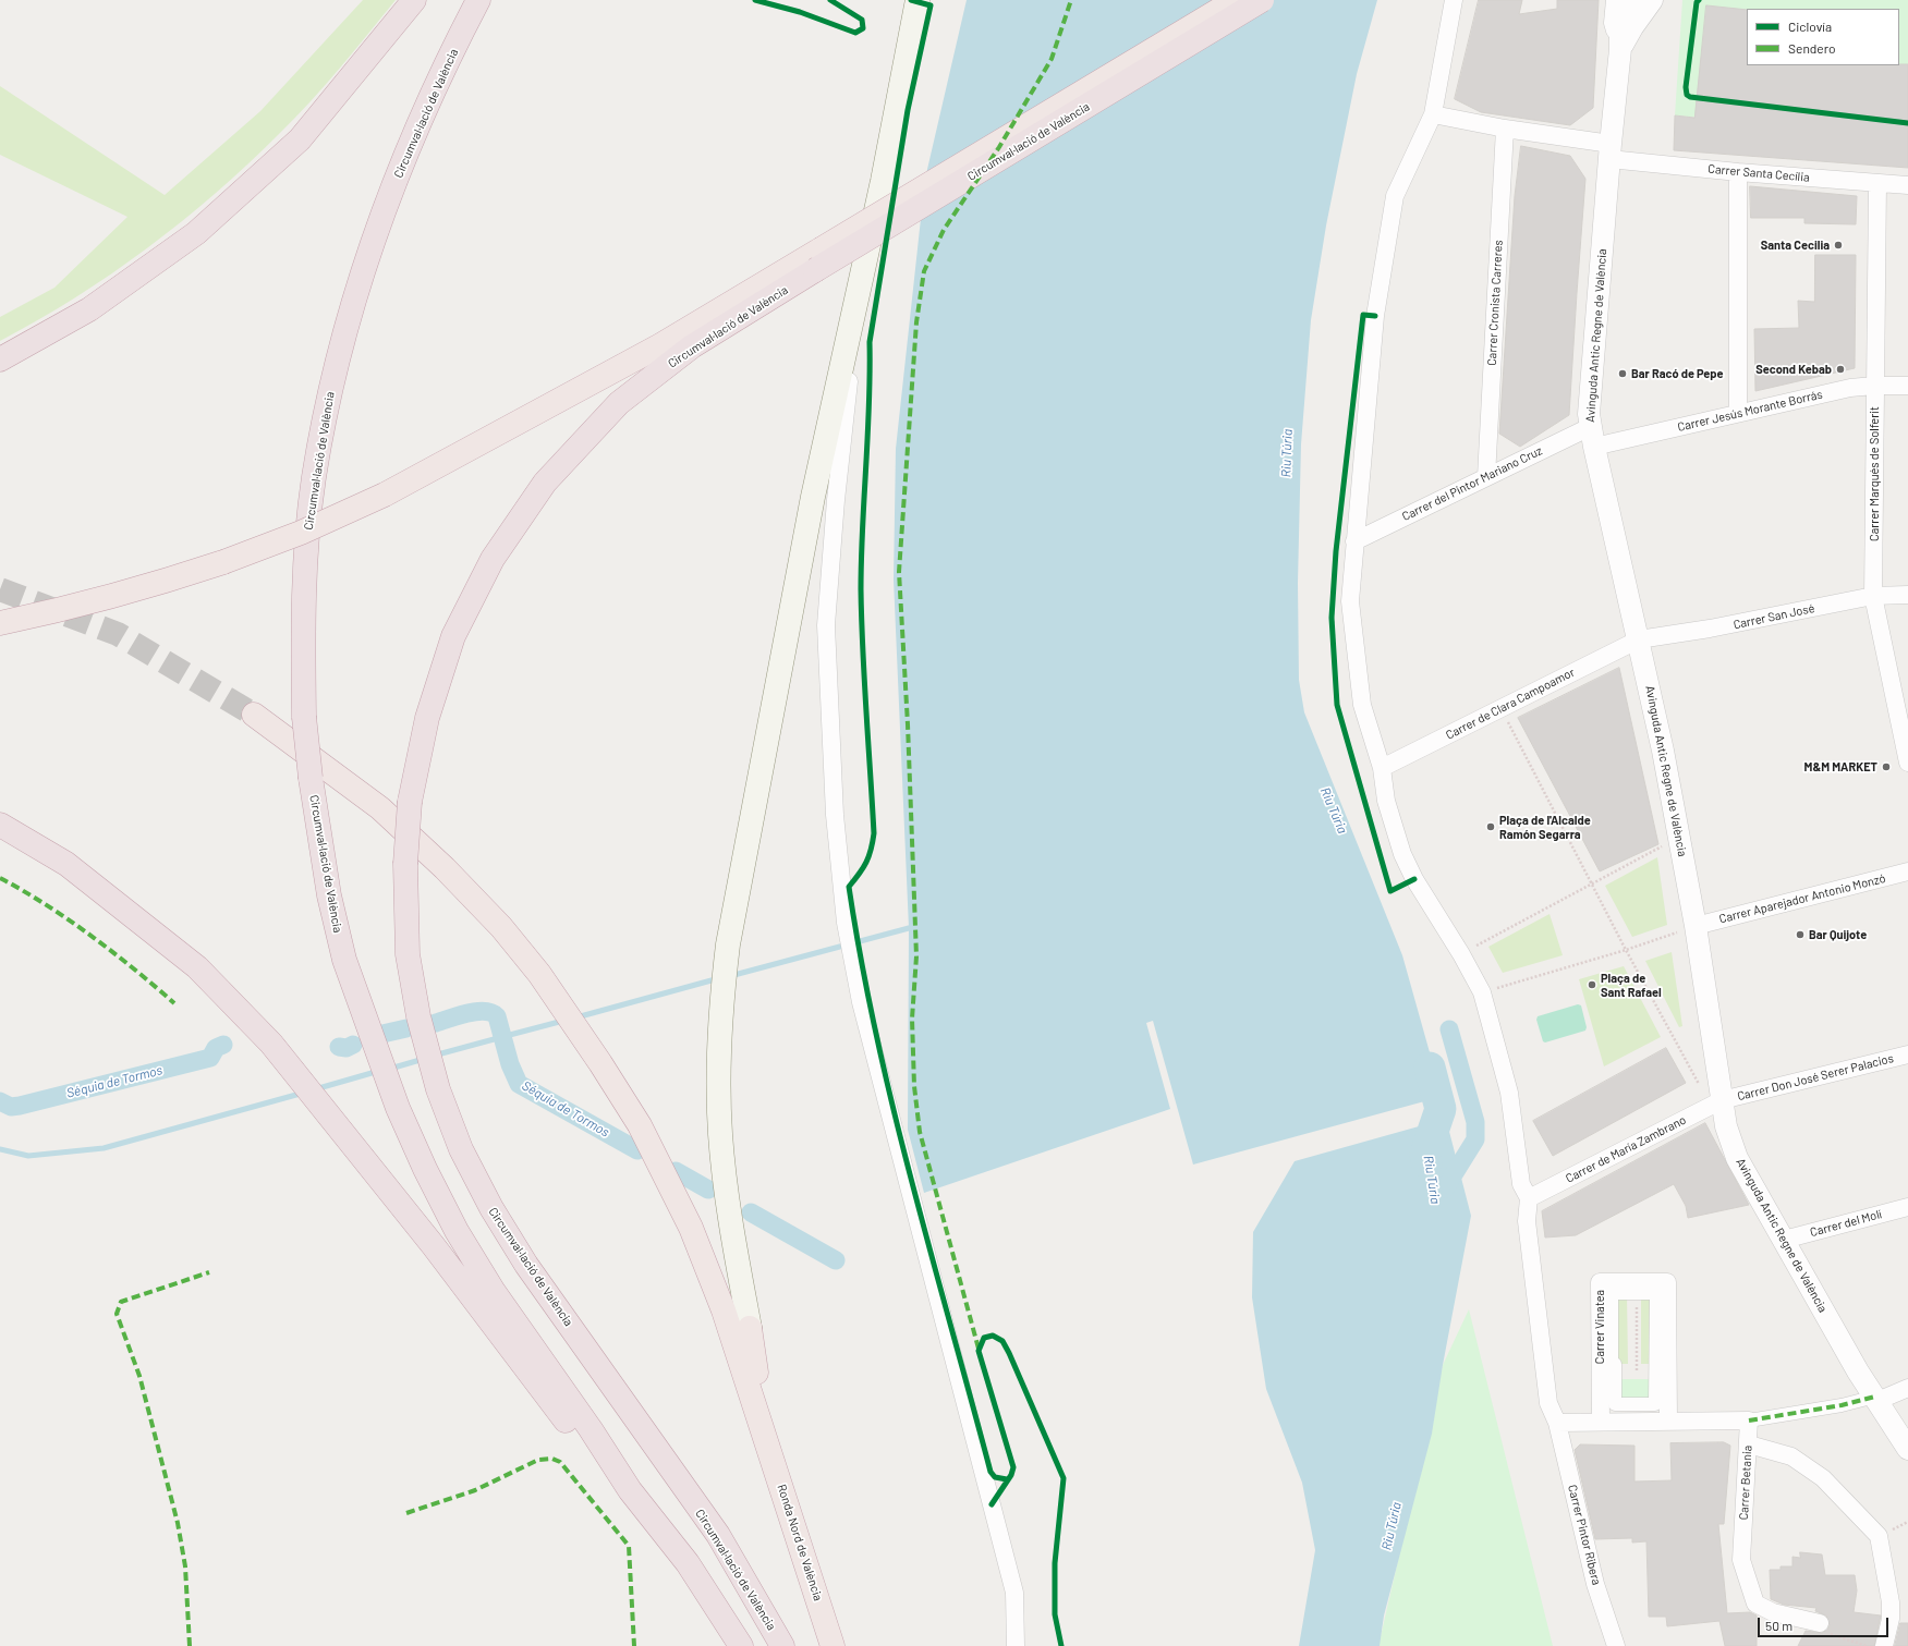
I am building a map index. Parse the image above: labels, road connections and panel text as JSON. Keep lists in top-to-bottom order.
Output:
{
  "streets": {
    "highway": ["Circumval·lació de València", "Ronda Nord de València"],
    "street": [
      "Carrer Santa Cecília",
      "Carrer Cronista Carreres",
      "Avinguda Antic Regne de València",
      "Carrer Jesús Morante Borrás",
      "Carrer Marqués de Solferit",
      "Carrer del Pintor Mariano Cruz",
      "Carrer San José",
      "Carrer de Clara Campoamor",
      "Carrer Aparejador Antonio Monzó",
      "Carrer Don José Serer Palacios",
      "Carrer de María Zambrano",
      "Carrer del Molí",
      "Carrer Vinatea",
      "Carrer Betania",
      "Carrer Pintor Ribera"
    ]
  },
  "crossings": [
    ["Carrer Santa Cecília", "Carrer Cronista Carreres"],
    ["Carrer Santa Cecília", "Avinguda Antic Regne de València"],
    ["Carrer Santa Cecília", "Carrer Marqués de Solferit"],
    ["Carrer Cronista Carreres", "Carrer del Pintor Mariano Cruz"],
    ["Avinguda Antic Regne de València", "Carrer Jesús Morante Borrás"],
    ["Avinguda Antic Regne de València", "Carrer del Pintor Mariano Cruz"],
    ["Avinguda Antic Regne de València", "Carrer San José"],
    ["Avinguda Antic Regne de València", "Carrer de Clara Campoamor"],
    ["Avinguda Antic Regne de València", "Carrer Aparejador Antonio Monzó"],
    ["Avinguda Antic Regne de València", "Carrer Don José Serer Palacios"],
    ["Avinguda Antic Regne de València", "Carrer de María Zambrano"],
    ["Avinguda Antic Regne de València", "Carrer del Molí"],
    ["Carrer Jesús Morante Borrás", "Carrer Marqués de Solferit"],
    ["Carrer Jesús Morante Borrás", "Carrer del Pintor Mariano Cruz"],
    ["Carrer Marqués de Solferit", "Carrer San José"],
    ["Carrer San José", "Carrer de Clara Campoamor"],
    ["Carrer Don José Serer Palacios", "Carrer de María Zambrano"],
    ["Carrer de María Zambrano", "Carrer Pintor Ribera"]
  ],
  "water": ["Riu Túria", "Séquia de Tormos"],
  "places": [
    "Santa Cecilia",
    "Second Kebab",
    "Bar Racó de Pepe",
    "M&M MARKET",
    "Plaça de l'Alcalde Ramón Segarra",
    "Bar Quijote",
    "Plaça de Sant Rafael"
  ],
  "legend": ["Ciclovía", "Sendero"],
  "scale_bar": "50 m"
}
